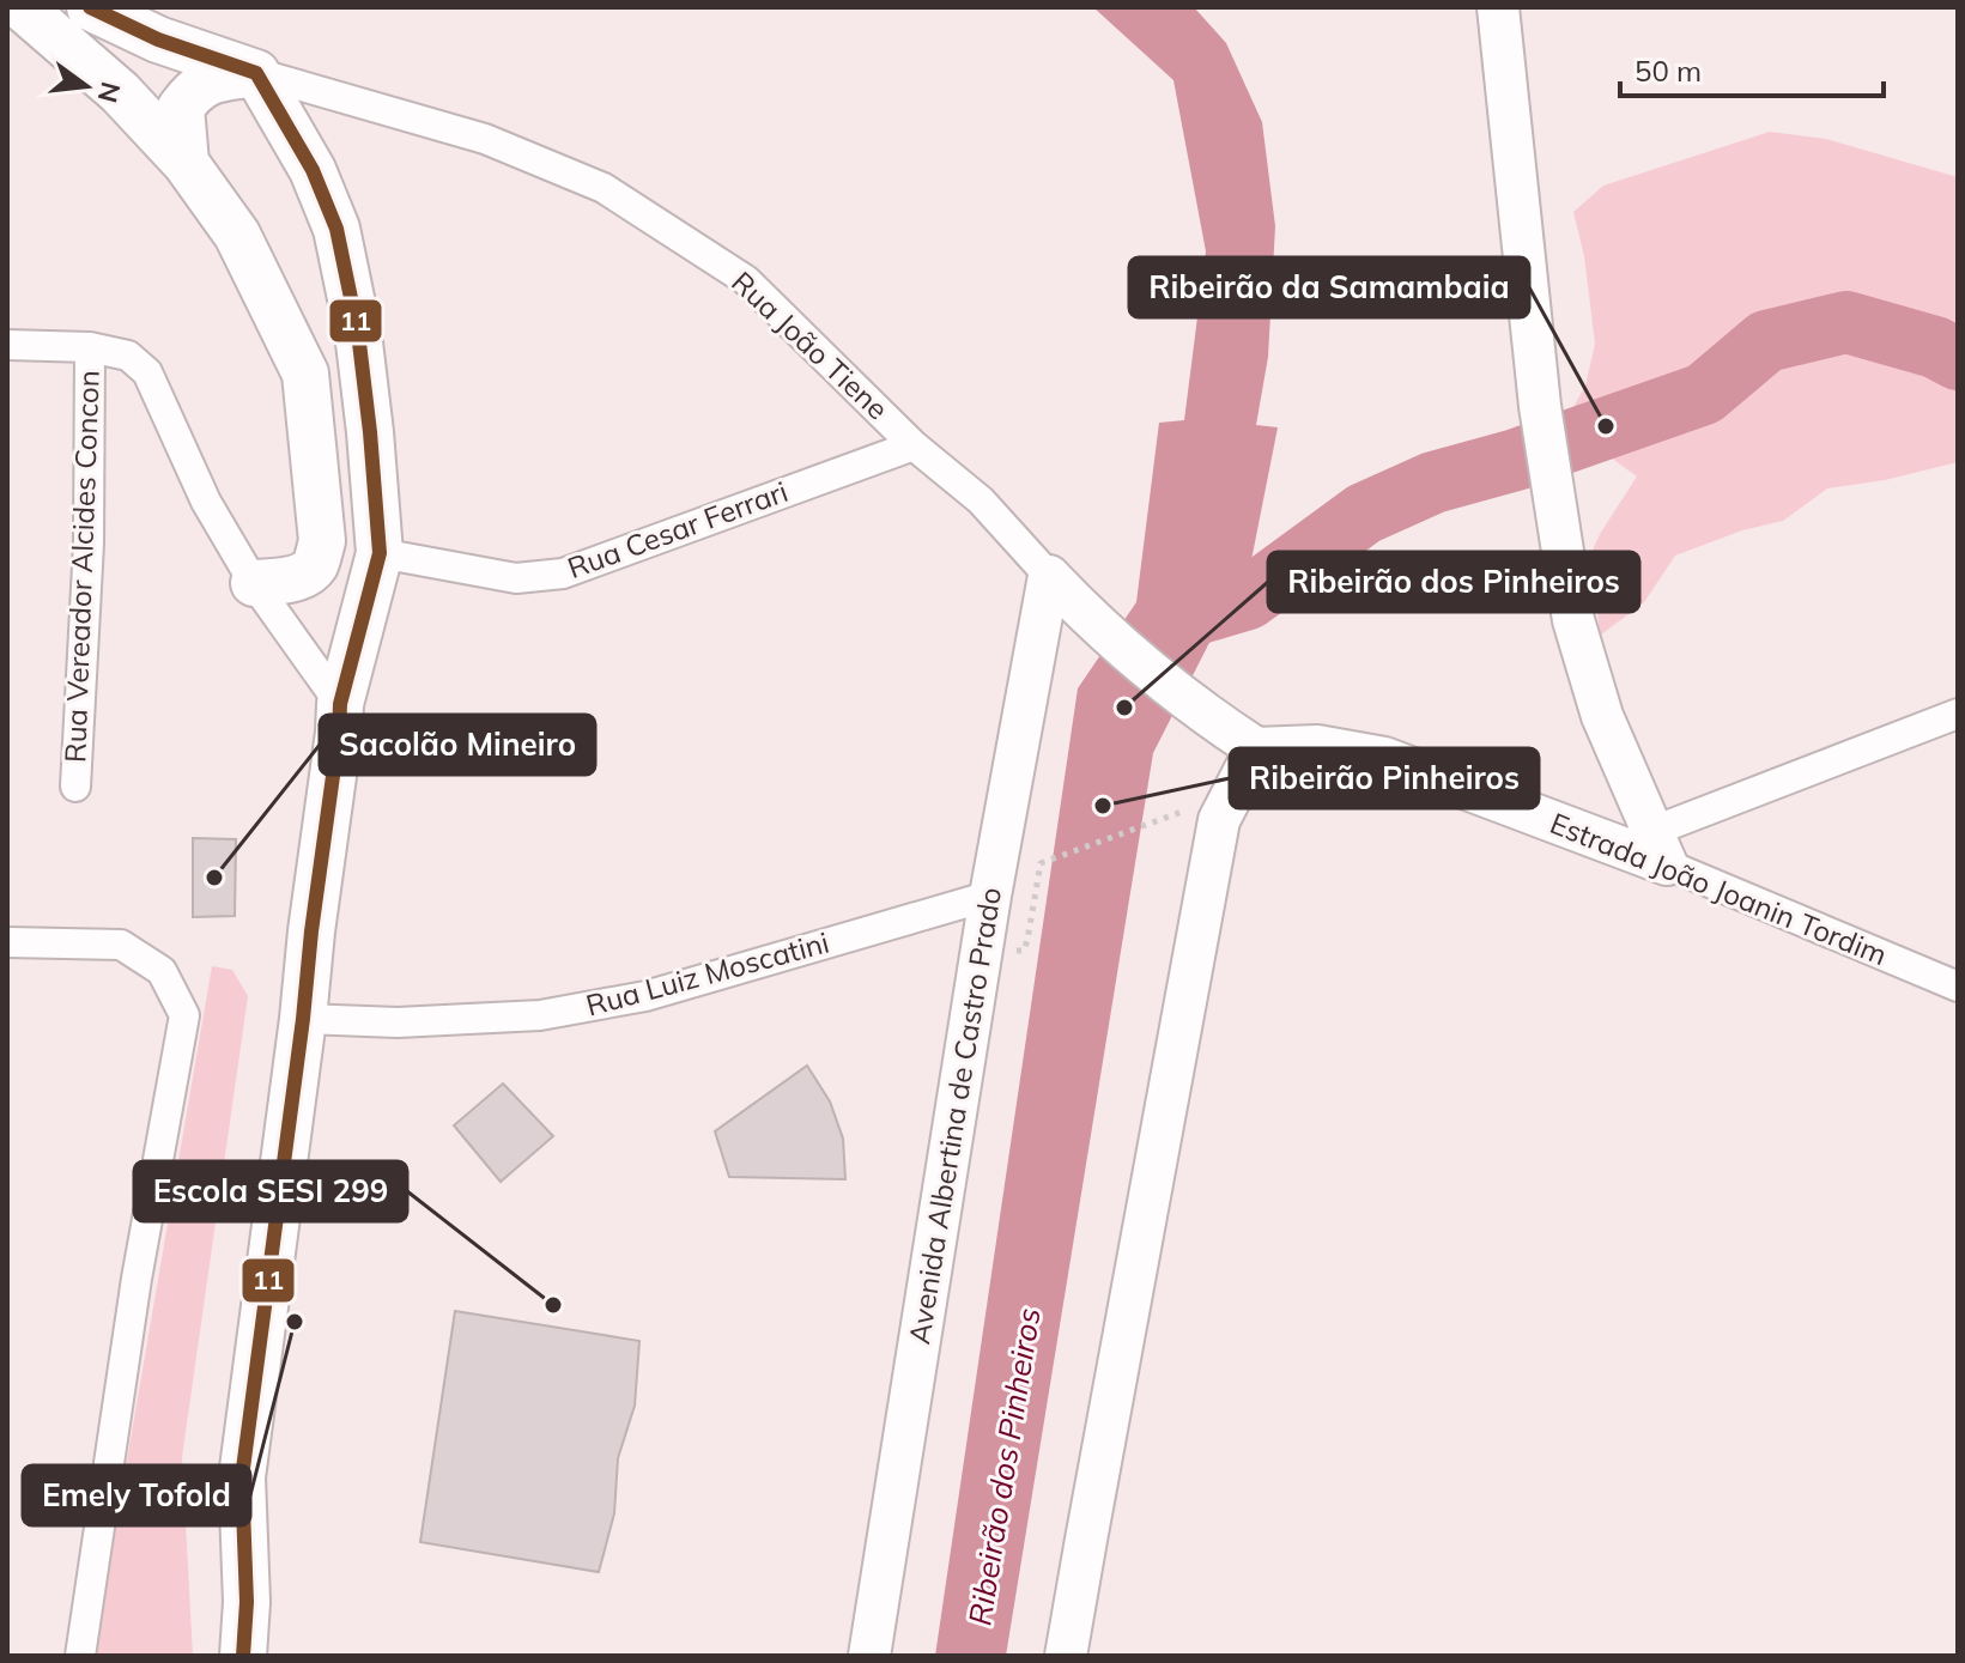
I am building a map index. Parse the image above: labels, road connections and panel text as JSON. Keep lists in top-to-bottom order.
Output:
{
  "streets": {
    "main road": ["Rua João Tiene", "Estrada João Joanin Tordim", "Avenida Albertina de Castro Prado"],
    "street": ["Rua Cesar Ferrari", "Rua Vereador Alcides Concon", "Rua Luiz Moscatini"]
  },
  "crossings": [
    ["Rua João Tiene", "Rua Cesar Ferrari"],
    ["Rua João Tiene", "Estrada João Joanin Tordim"],
    ["Rua João Tiene", "Avenida Albertina de Castro Prado"],
    ["Rua Luiz Moscatini", "Avenida Albertina de Castro Prado"]
  ],
  "water": ["Ribeirão dos Pinheiros"],
  "places": [
    "Ribeirão da Samambaia",
    "Ribeirão dos Pinheiros",
    "Ribeirão Pinheiros",
    "Sacolão Mineiro",
    "Escola SESI 299",
    "Emely Tofold"
  ],
  "lines": ["transit line 11"],
  "scale_bar": "50 m",
  "north": "right"
}
